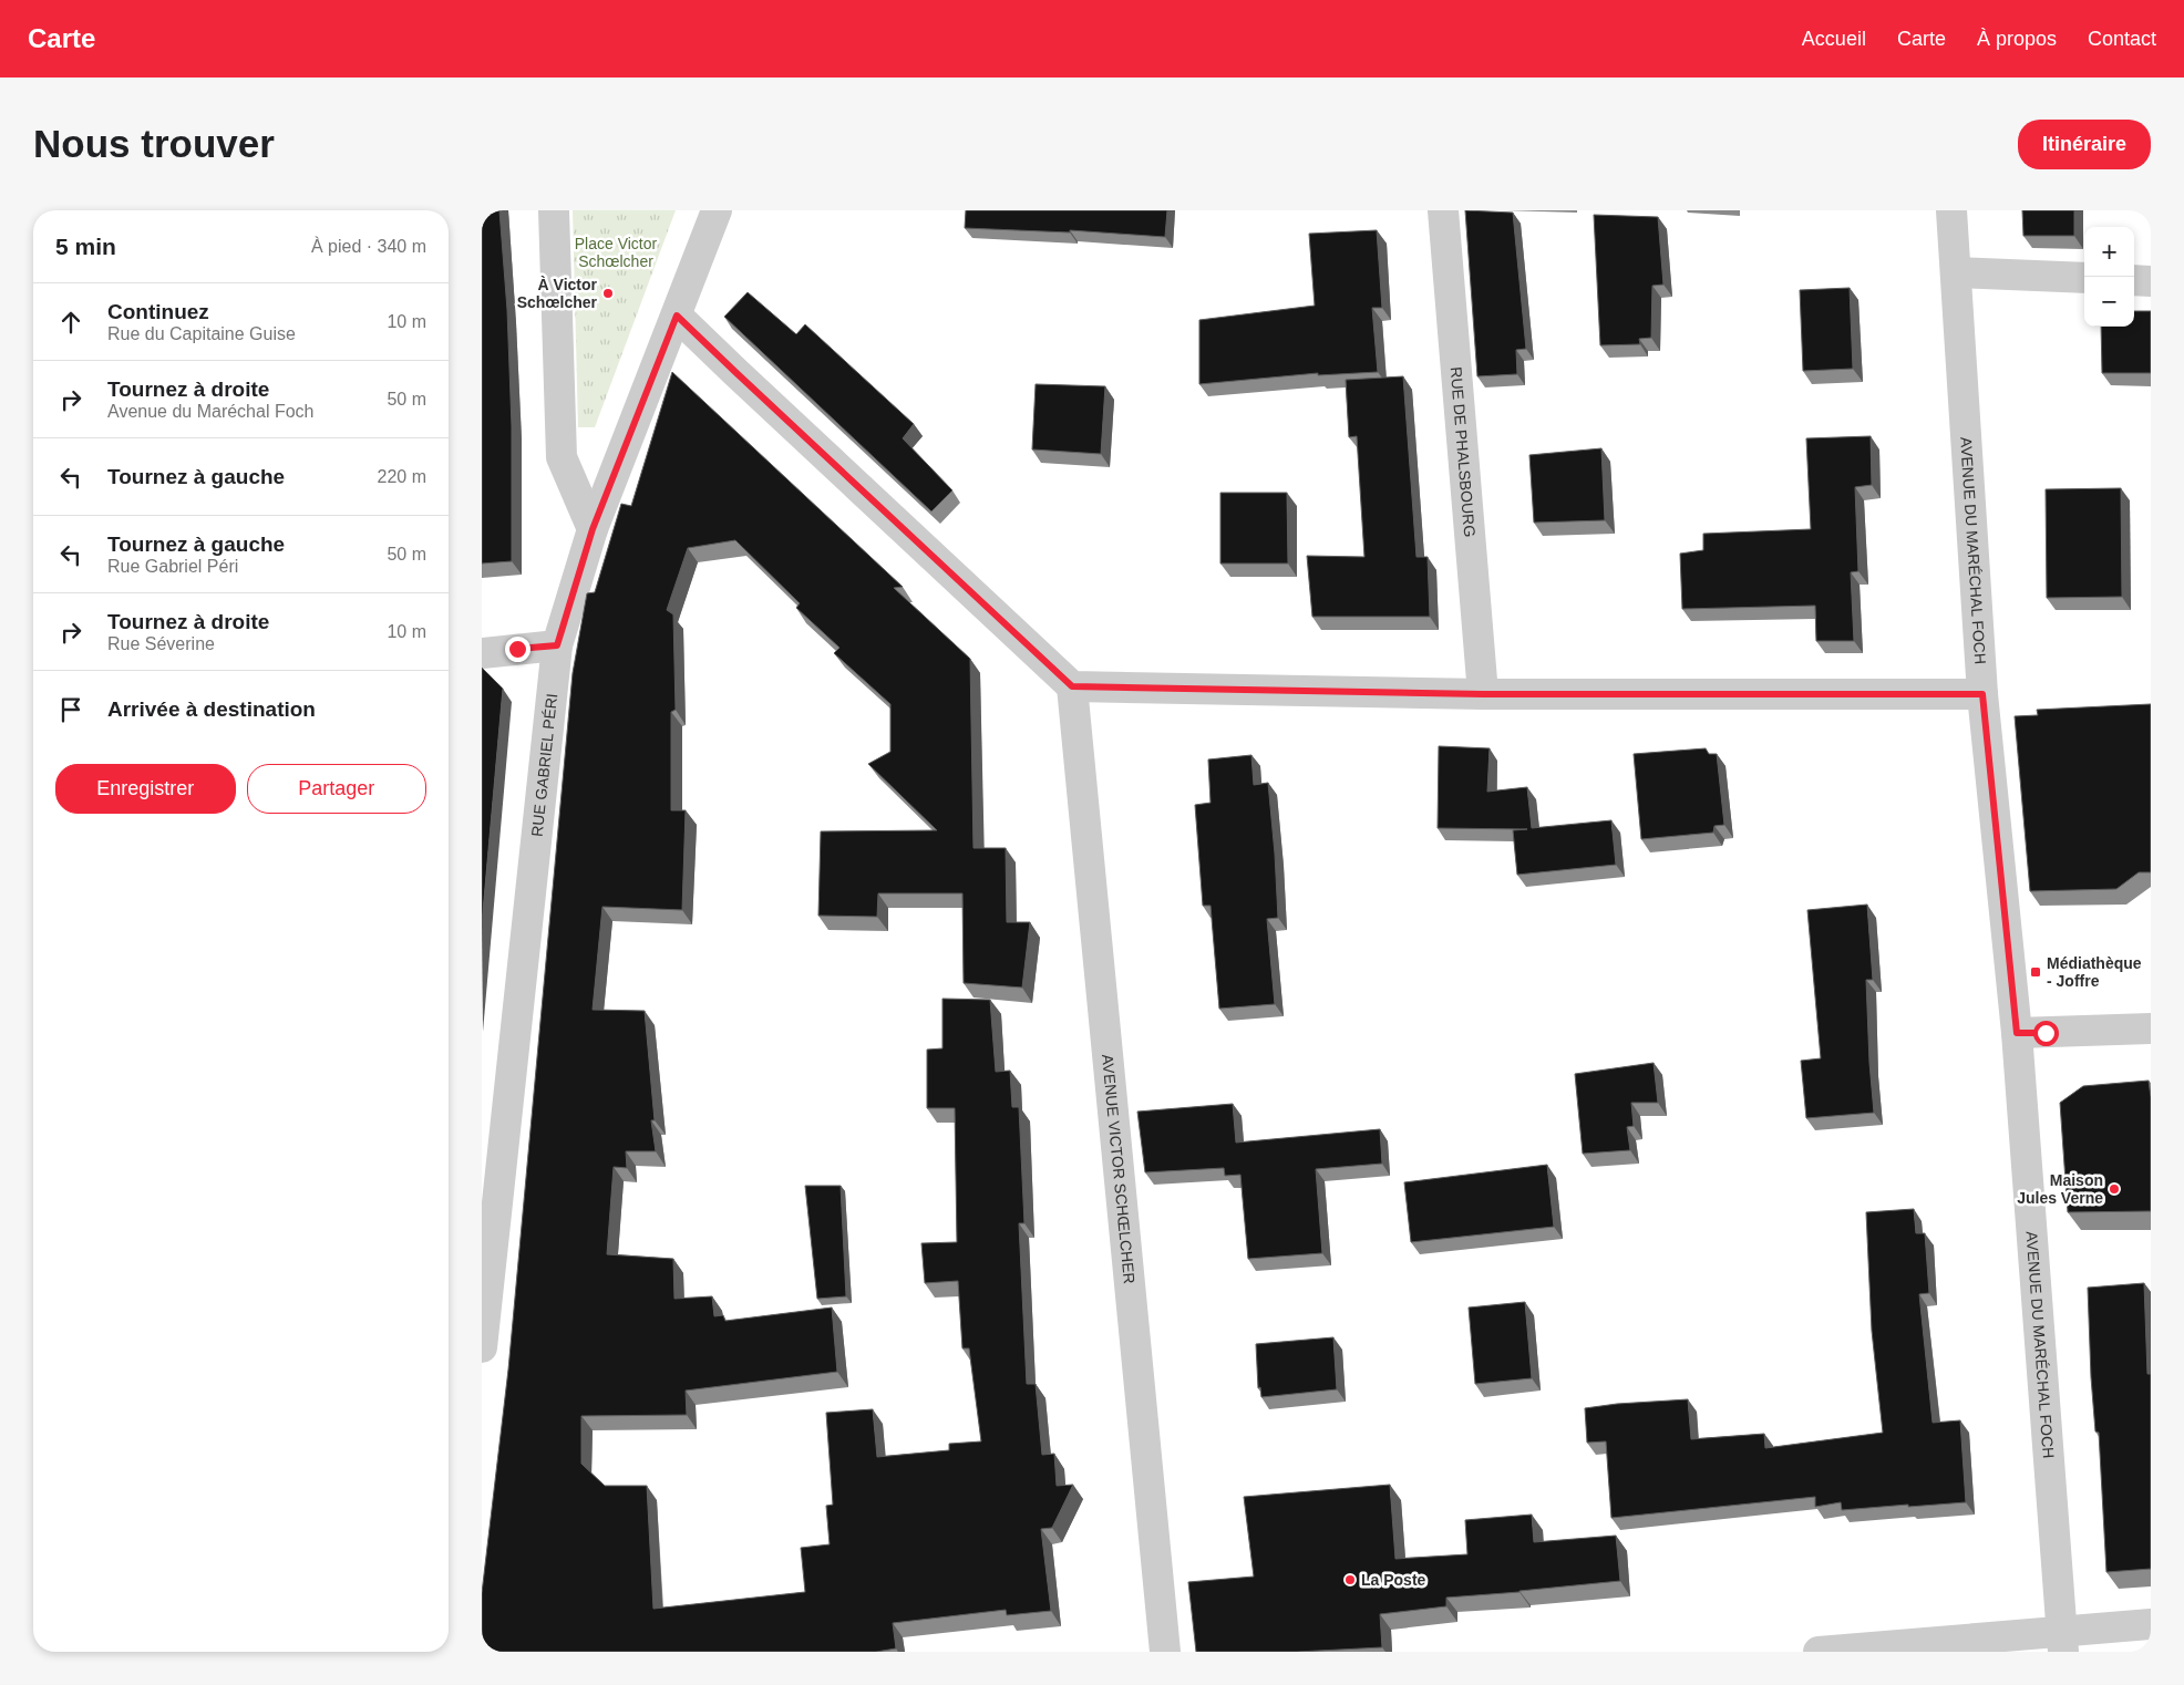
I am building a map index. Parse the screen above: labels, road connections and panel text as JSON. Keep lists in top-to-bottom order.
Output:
{
  "streets": {
    "street": [
      "RUE DE PHALSBOURG",
      "AVENUE DU MARÉCHAL FOCH",
      "RUE GABRIEL PÉRI",
      "AVENUE VICTOR SCHŒLCHER"
    ]
  },
  "parks": ["Place Victor Schœlcher"],
  "places": {
    "other": ["À Victor Schœlcher", "Maison Jules Verne", "La Poste"],
    "transit": ["Médiathèque - Joffre"]
  },
  "page": {
    "header": "Carte",
    "nav": [
      "Accueil",
      "Carte",
      "À propos",
      "Contact"
    ],
    "buttons": [
      "Itinéraire",
      ["Enregistrer", "Partager"]
    ],
    "title": "Nous trouver",
    "heading": ["5 min", "À pied · 340 m"],
    "map_buttons": ["+", "−"],
    "list": [
      ["Continuez", "Rue du Capitaine Guise", "10 m"],
      ["Tournez à droite", "Avenue du Maréchal Foch", "50 m"],
      ["Tournez à gauche", "220 m"],
      ["Tournez à gauche", "Rue Gabriel Péri", "50 m"],
      ["Tournez à droite", "Rue Séverine", "10 m"],
      "Arrivée à destination"
    ]
  }
}
